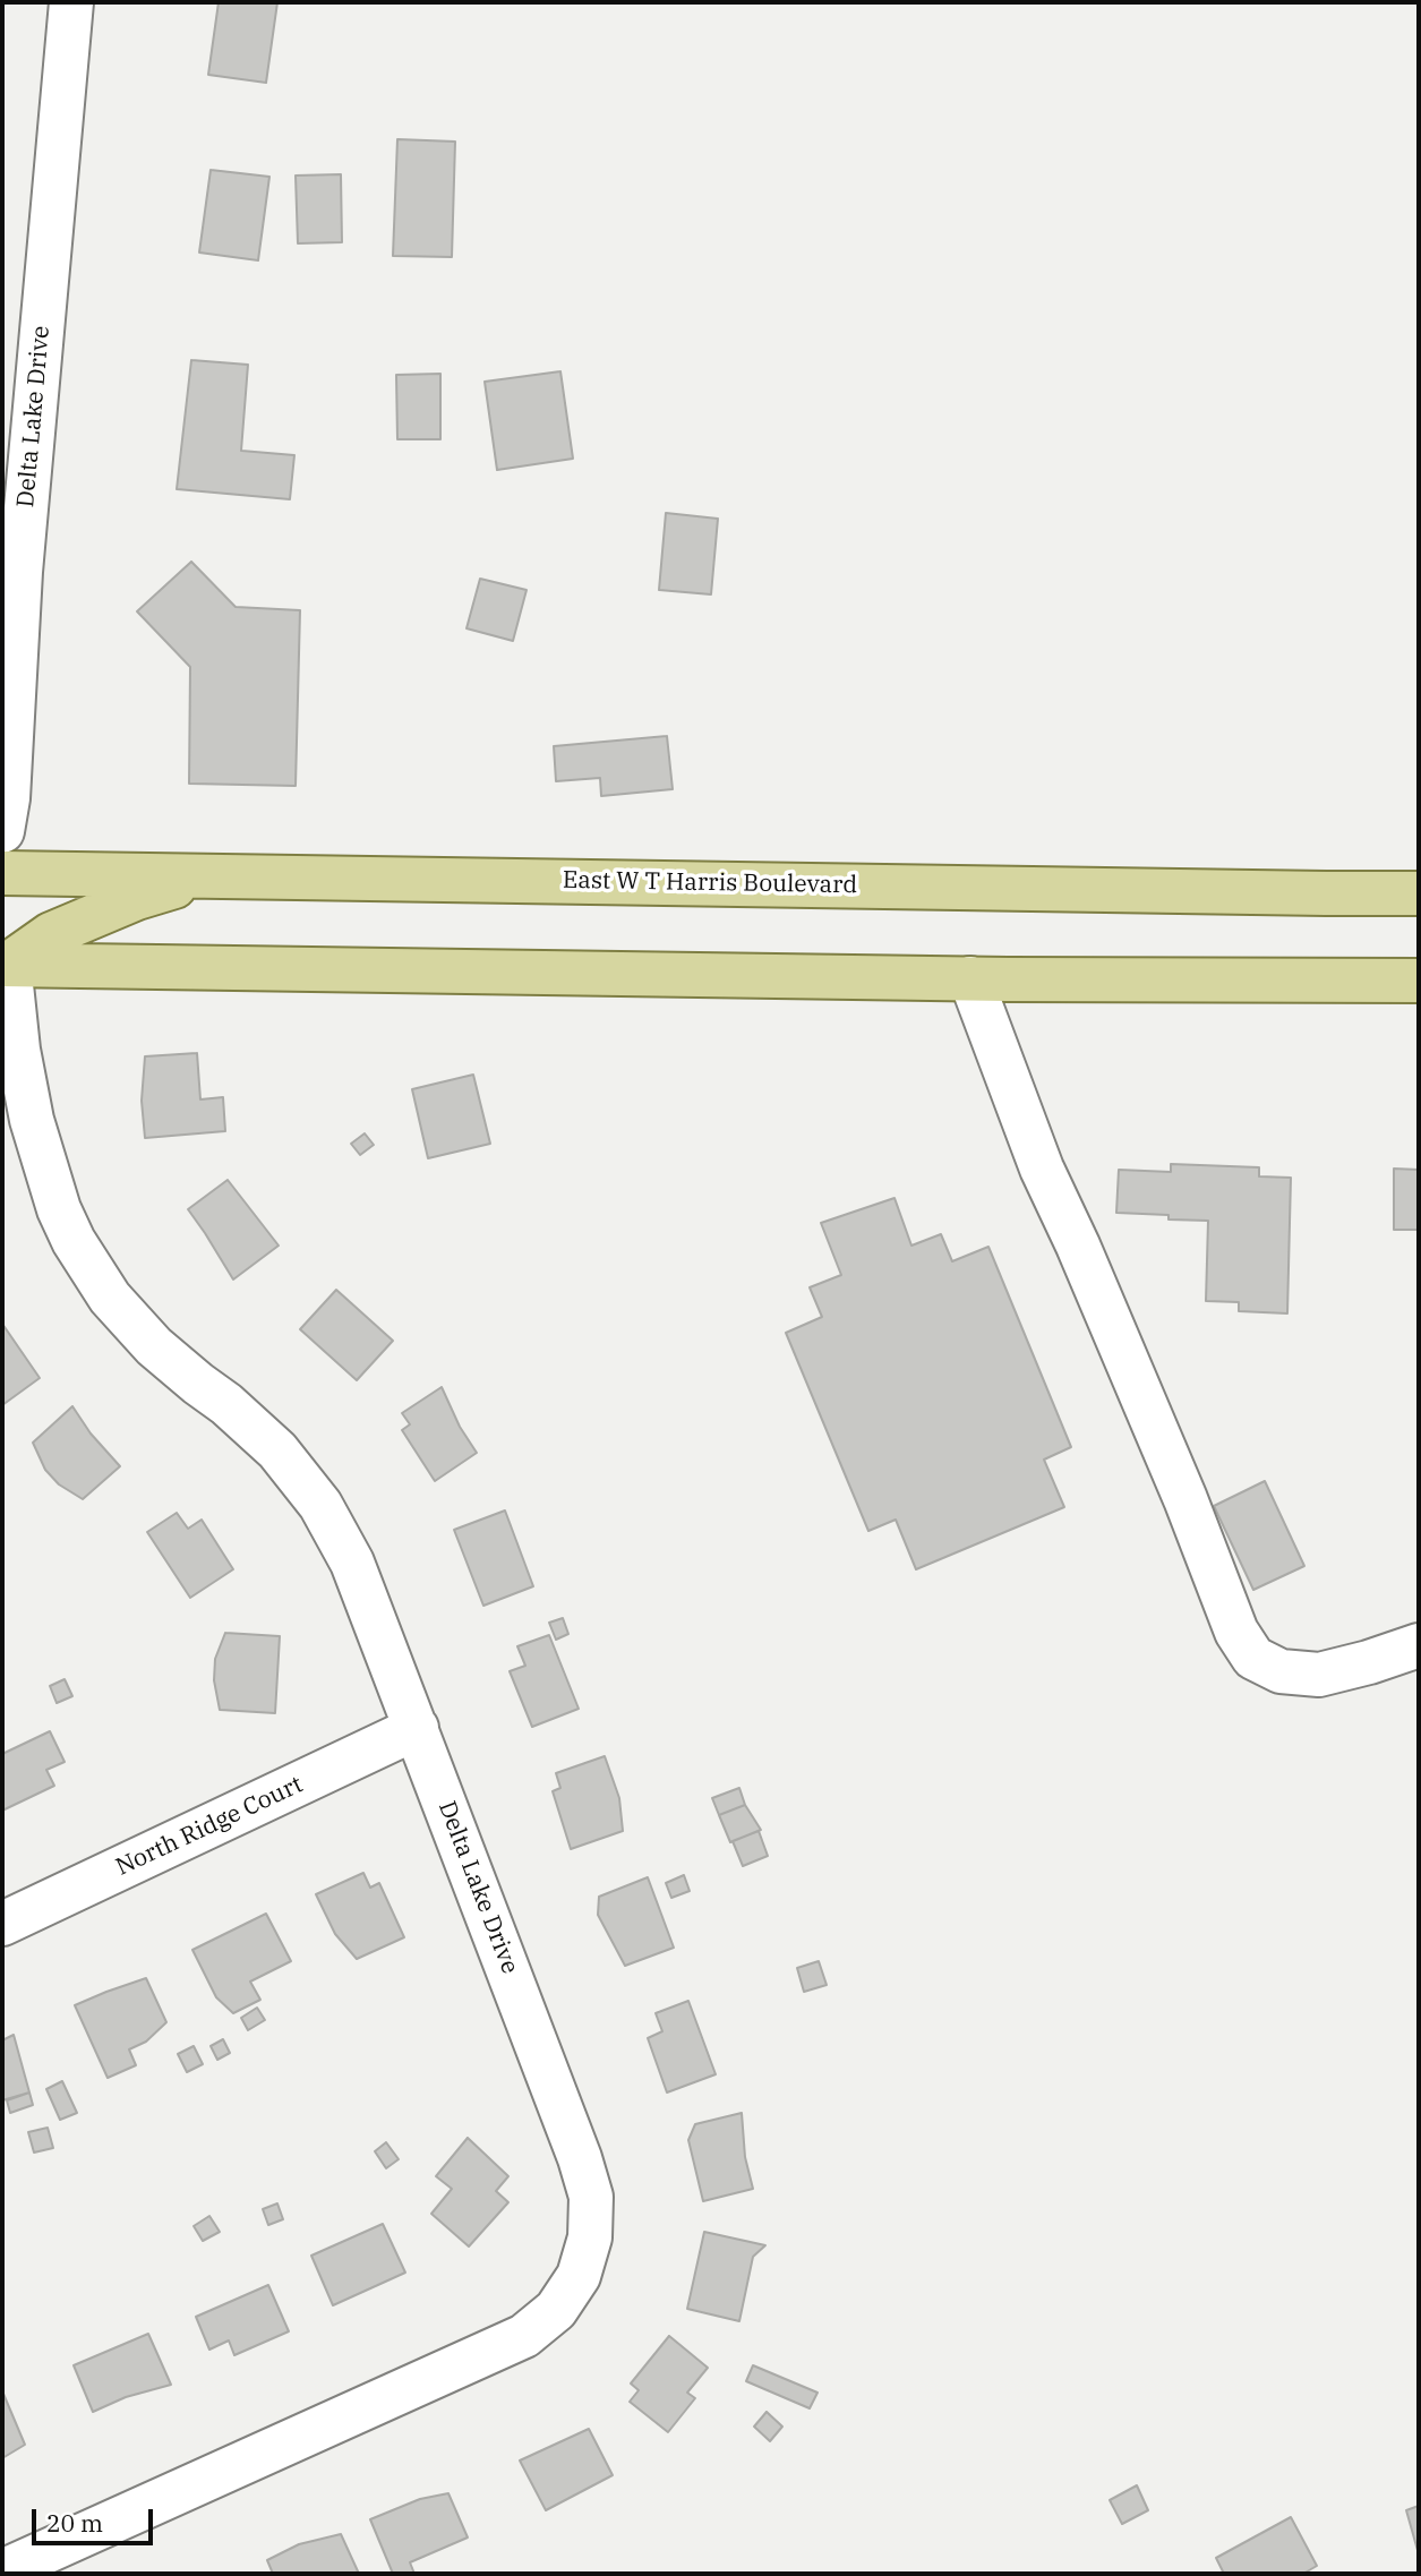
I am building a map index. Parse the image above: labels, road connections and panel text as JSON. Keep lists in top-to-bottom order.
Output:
{
  "streets": {
    "main road": ["East W T Harris Boulevard"],
    "street": ["Delta Lake Drive", "North Ridge Court"]
  },
  "crossings": [
    ["Delta Lake Drive", "North Ridge Court"]
  ],
  "scale_bar": "20 m"
}
